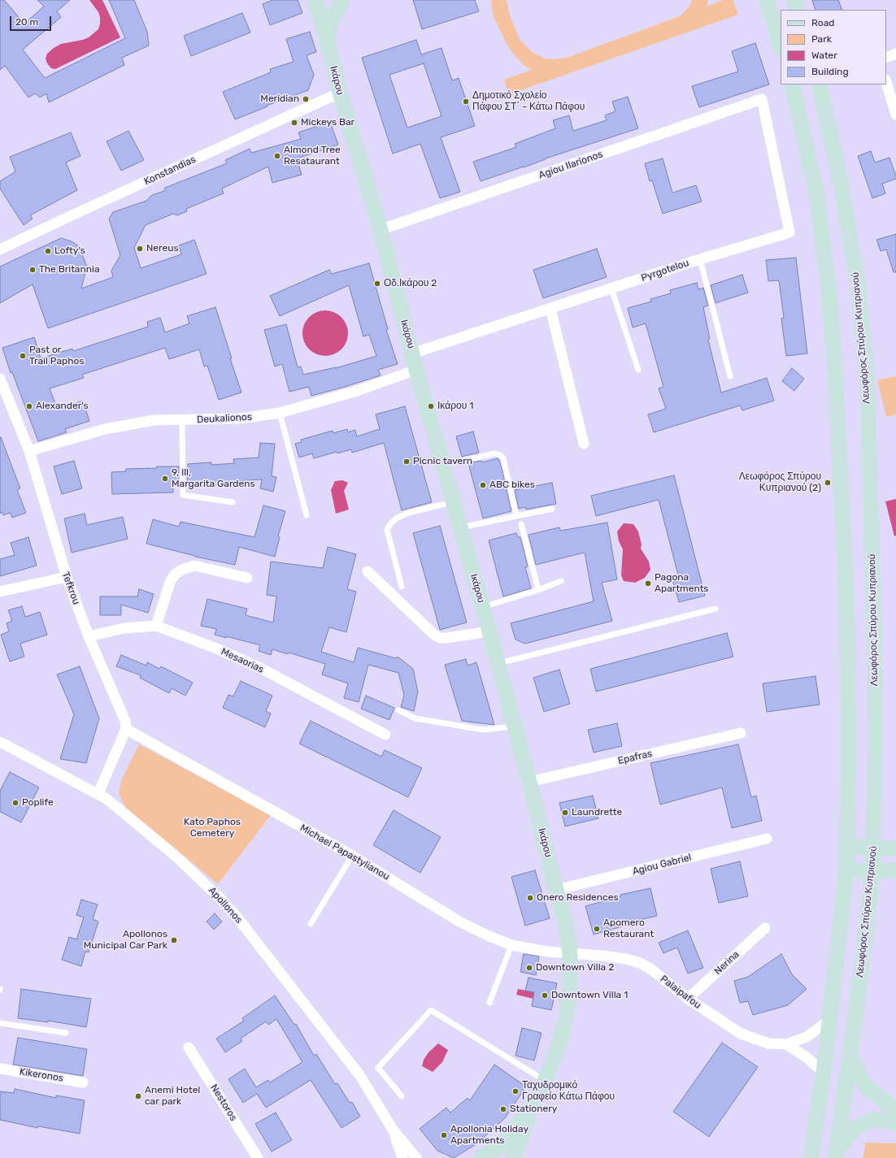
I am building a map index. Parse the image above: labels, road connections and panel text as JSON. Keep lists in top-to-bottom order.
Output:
{
  "streets": {
    "main road": ["Ικάρου", "Λεωφόρος Σπύρου Κυπριανού"],
    "street": [
      "Agiou Ilarionos",
      "Konstandias",
      "Pyrgotelou",
      "Deukalionos",
      "Tefkrou",
      "Mesaorias",
      "Epafras",
      "Michael Papastylianou",
      "Agiou Gabriel",
      "Apollonos",
      "Nerina",
      "Palaipafou",
      "Kikeronos",
      "Nestoros"
    ]
  },
  "crossings": [
    ["Ικάρου", "Agiou Ilarionos"],
    ["Ικάρου", "Konstandias"],
    ["Ικάρου", "Pyrgotelou"],
    ["Ικάρου", "Deukalionos"],
    ["Ικάρου", "Epafras"],
    ["Ικάρου", "Michael Papastylianou"],
    ["Ικάρου", "Agiou Gabriel"],
    ["Ικάρου", "Palaipafou"],
    ["Agiou Ilarionos", "Pyrgotelou"],
    ["Deukalionos", "Tefkrou"],
    ["Tefkrou", "Mesaorias"],
    ["Tefkrou", "Michael Papastylianou"],
    ["Michael Papastylianou", "Palaipafou"],
    ["Nerina", "Palaipafou"]
  ],
  "parks": ["Kato Paphos Cemetery"],
  "places": [
    "Meridian",
    "Δημοτικό Σχολείο Πάφου ΣΤ΄ - Κάτω Πάφου",
    "Mickeys Bar",
    "Almond Tree Resataurant",
    "Nereus",
    "Lofty's",
    "The Britannia",
    "Οδ.Ικάρου 2",
    "Past or Trail Paphos",
    "Alexander's",
    "Ικάρου 1",
    "Picnic tavern",
    "9, lll, Margarita Gardens",
    "Λεωφόρος Σπύρου Κυπριανού (2)",
    "ABC bikes",
    "Pagona Apartments",
    "Poplife",
    "Laundrette",
    "Onero Residences",
    "Apomero Restaurant",
    "Apollonos Municipal Car Park",
    "Downtown Villa 2",
    "Downtown Villa 1",
    "Ταχυδρομικό Γραφείο Κάτω Πάφου",
    "Anemi Hotel car park",
    "Stationery",
    "Apollonia Holiday Apartments"
  ],
  "legend": [
    "Road",
    "Park",
    "Water",
    "Building"
  ],
  "scale_bar": "20 m"
}
